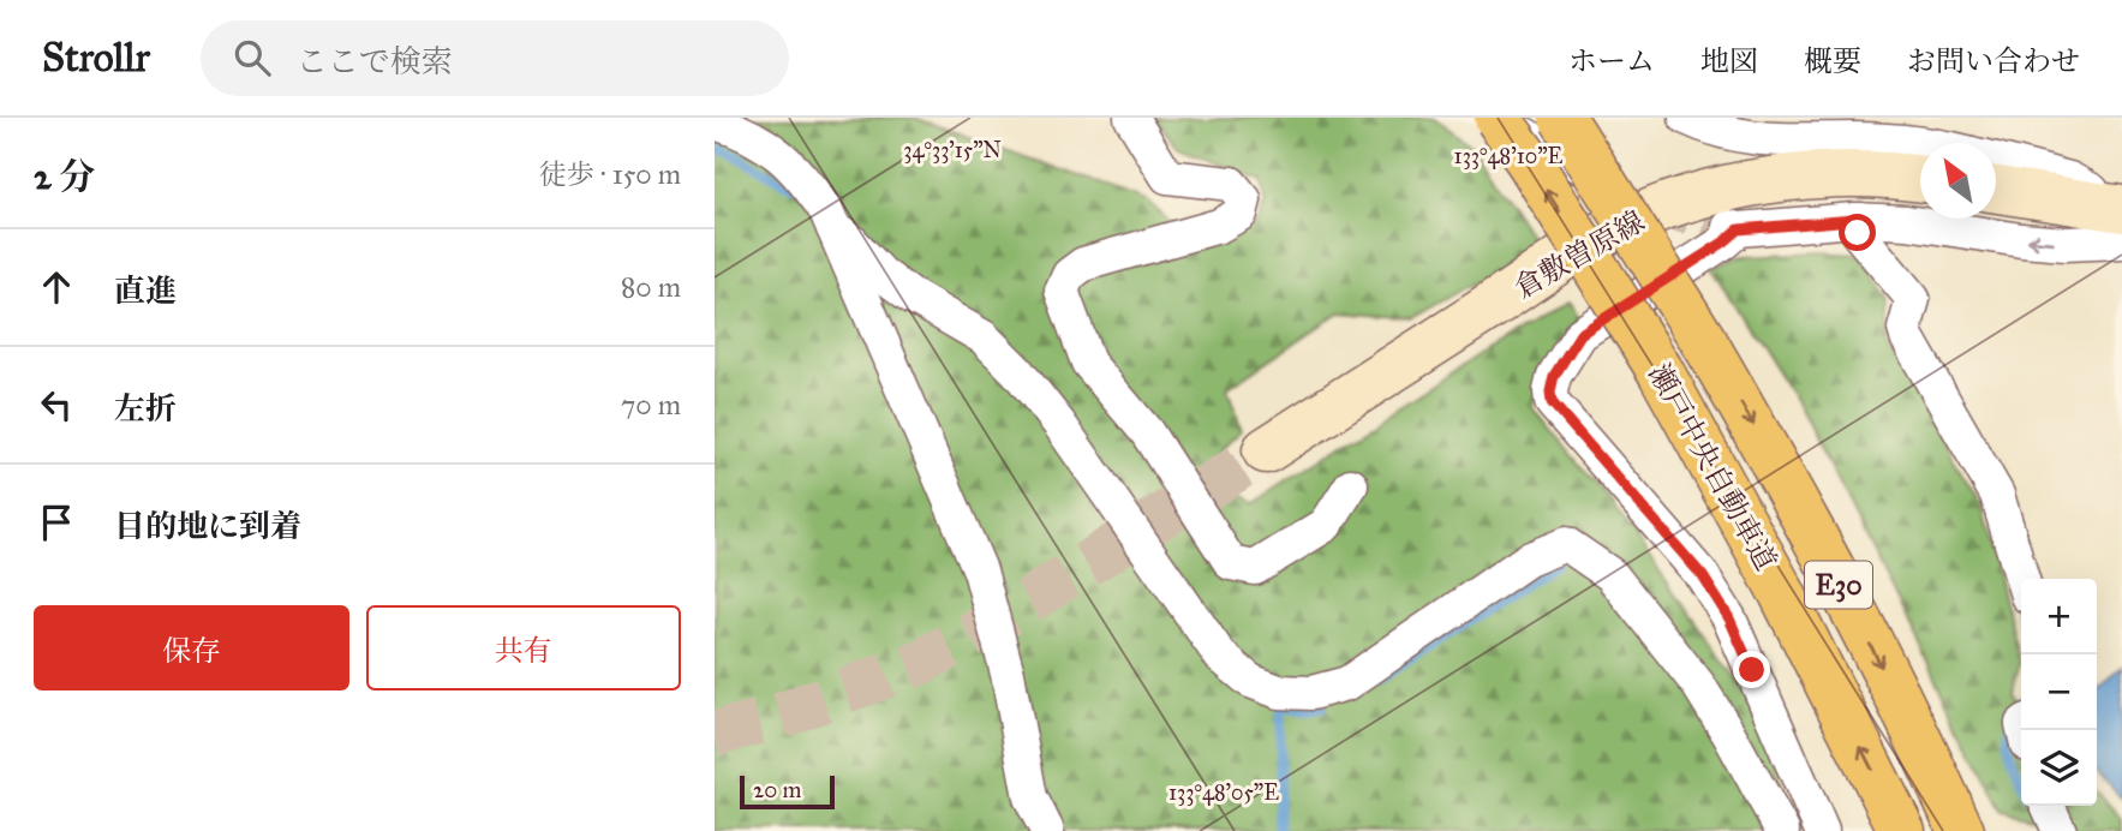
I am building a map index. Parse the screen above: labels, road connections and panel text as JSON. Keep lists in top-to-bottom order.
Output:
{
  "streets": {
    "highway": ["瀬戸中央自動車道", "E30"],
    "street": ["倉敷曽原線"]
  },
  "scale_bar": "20 m",
  "north": "top left",
  "page": {
    "header": "Strollr",
    "search": "ここで検索",
    "nav": [
      "ホーム",
      "地図",
      "概要",
      "お問い合わせ"
    ],
    "heading": ["2 分", "徒歩 · 150 m"],
    "list": [
      ["直進", "80 m"],
      ["左折", "70 m"],
      "目的地に到着"
    ],
    "map_buttons": ["+", "−"],
    "buttons": ["保存", "共有"],
    "scale": "20 m"
  },
  "coordinates": ["34°33'15\"N", "133°48'10\"E", "133°48'05\"E"]
}
